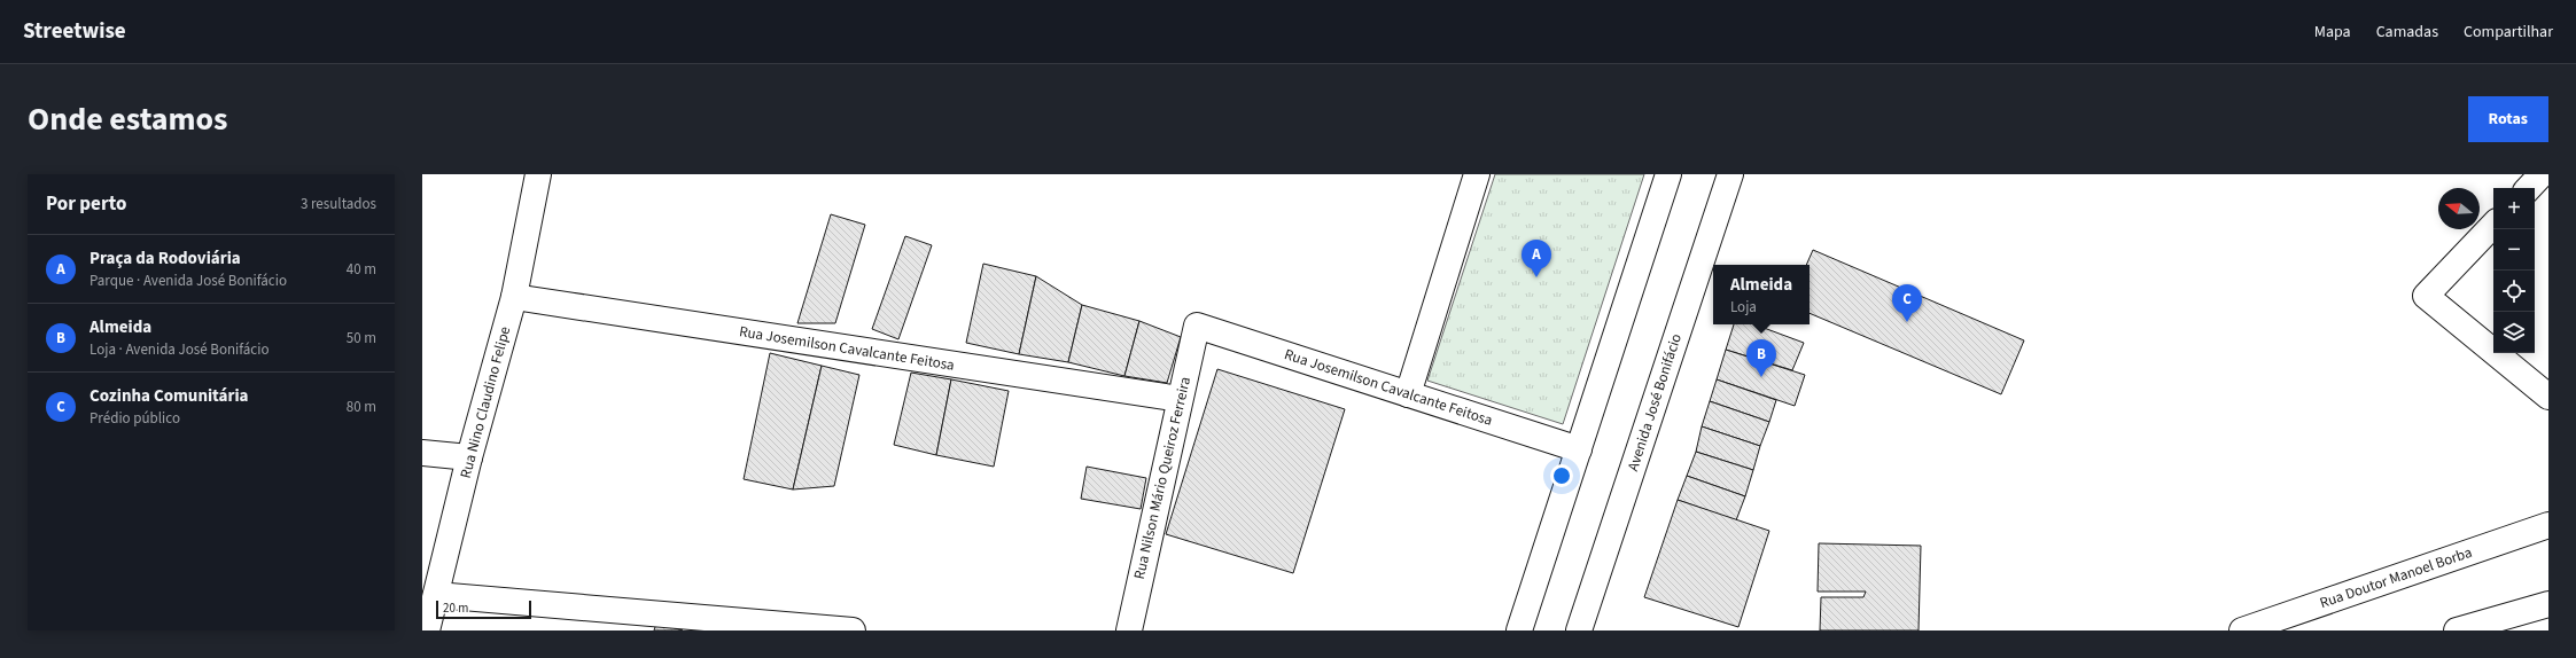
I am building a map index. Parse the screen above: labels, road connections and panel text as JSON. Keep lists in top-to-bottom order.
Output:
{
  "streets": {
    "street": [
      "Rua Josemilson Cavalcante Feitosa",
      "Rua Nino Claudino Felipe",
      "Avenida José Bonifácio",
      "Rua Nilson Mário Queiroz Ferreira",
      "Rua Doutor Manoel Borba"
    ]
  },
  "crossings": [
    ["Rua Josemilson Cavalcante Feitosa", "Rua Nino Claudino Felipe"],
    ["Rua Josemilson Cavalcante Feitosa", "Rua Nilson Mário Queiroz Ferreira"]
  ],
  "scale_bar": "20 m",
  "north": "left",
  "page": {
    "header": "Streetwise",
    "nav": ["Mapa", "Camadas", "Compartilhar"],
    "title": "Onde estamos",
    "buttons": "Rotas",
    "heading": ["Por perto", "3 resultados"],
    "map_buttons": ["+", "−"],
    "list": [
      {
        "mark": "A",
        "name": "Praça da Rodoviária",
        "note": "Parque · Avenida José Bonifácio",
        "value": "40 m"
      },
      {
        "mark": "B",
        "name": "Almeida",
        "note": "Loja · Avenida José Bonifácio",
        "value": "50 m"
      },
      {
        "mark": "C",
        "name": "Cozinha Comunitária",
        "note": "Prédio público",
        "value": "80 m"
      }
    ],
    "pins": ["A", "C", "B"],
    "popup": ["Almeida", "Loja"],
    "scale": "20 m"
  }
}
